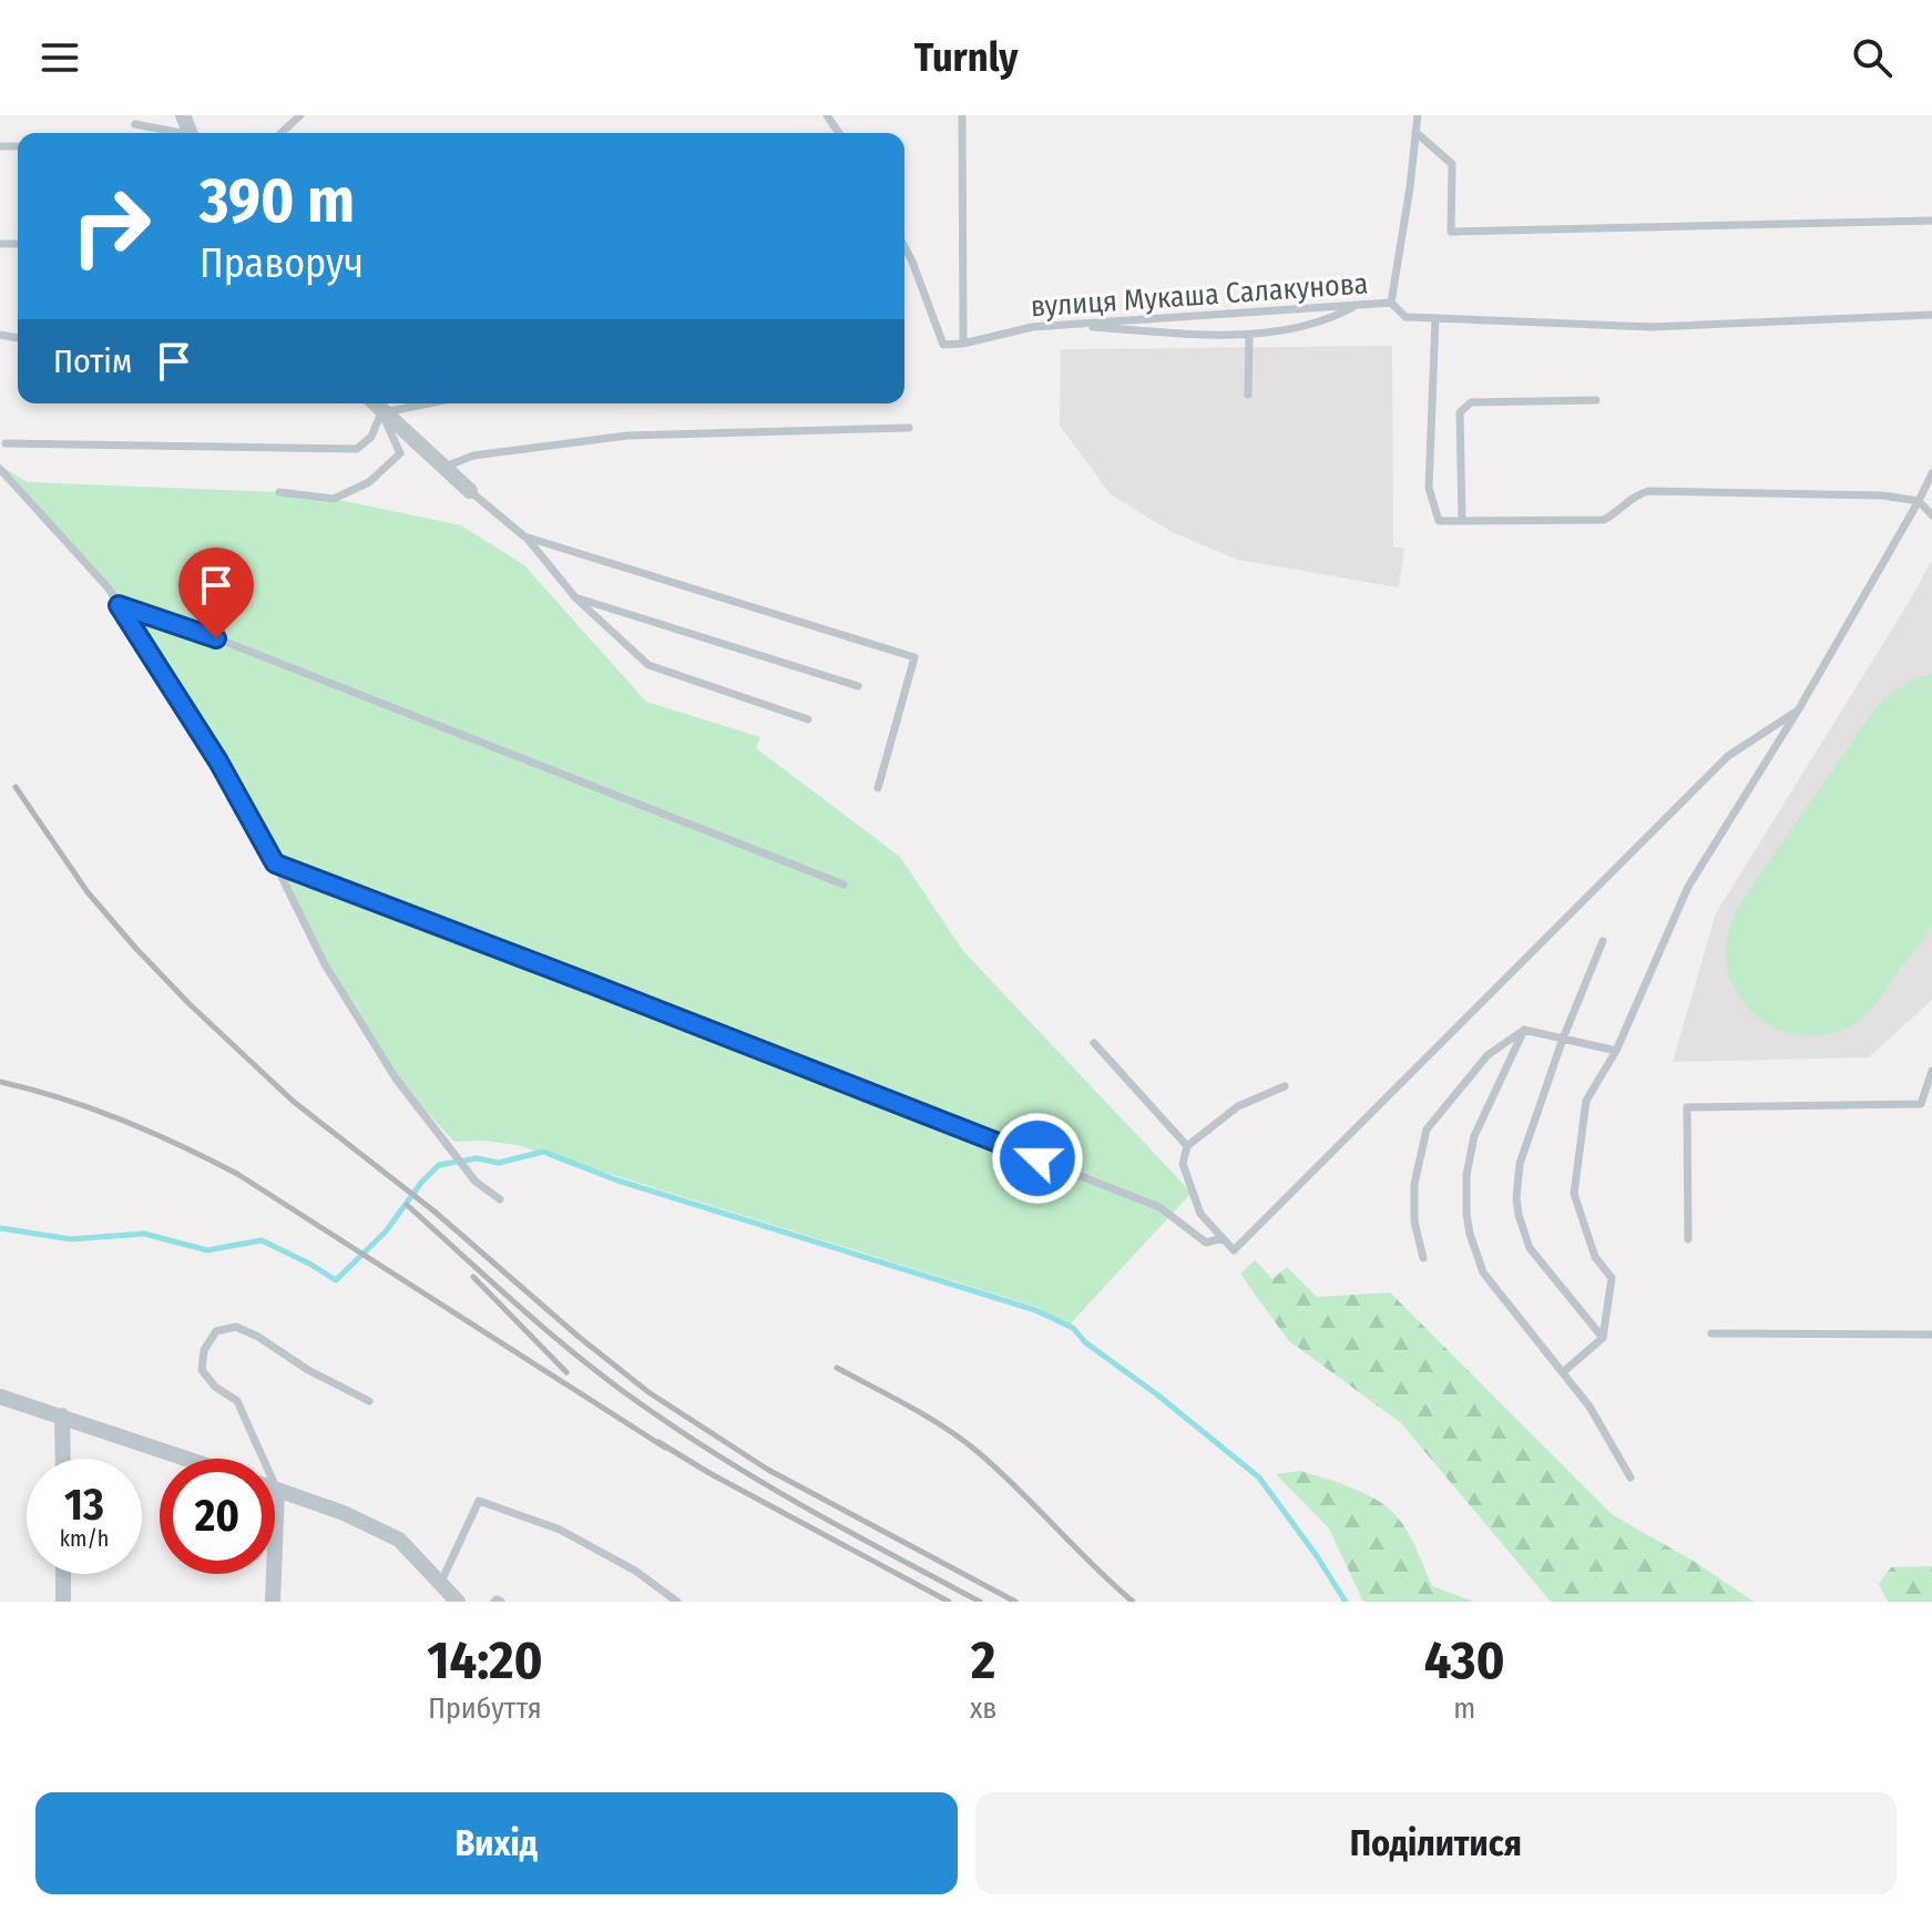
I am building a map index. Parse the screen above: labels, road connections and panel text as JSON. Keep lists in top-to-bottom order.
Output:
{
  "streets": {
    "lane": ["вулиця Мукаша Салакунова"]
  },
  "page": {
    "header": "Turnly",
    "turn": ["390 m", "Праворуч"],
    "then": "Потім",
    "speed": "13 km/h",
    "limit": "20",
    "eta": [
      "14:20",
      "Прибуття",
      "2",
      "хв",
      "430",
      "m"
    ],
    "buttons": ["Вихід", "Поділитися"]
  }
}
